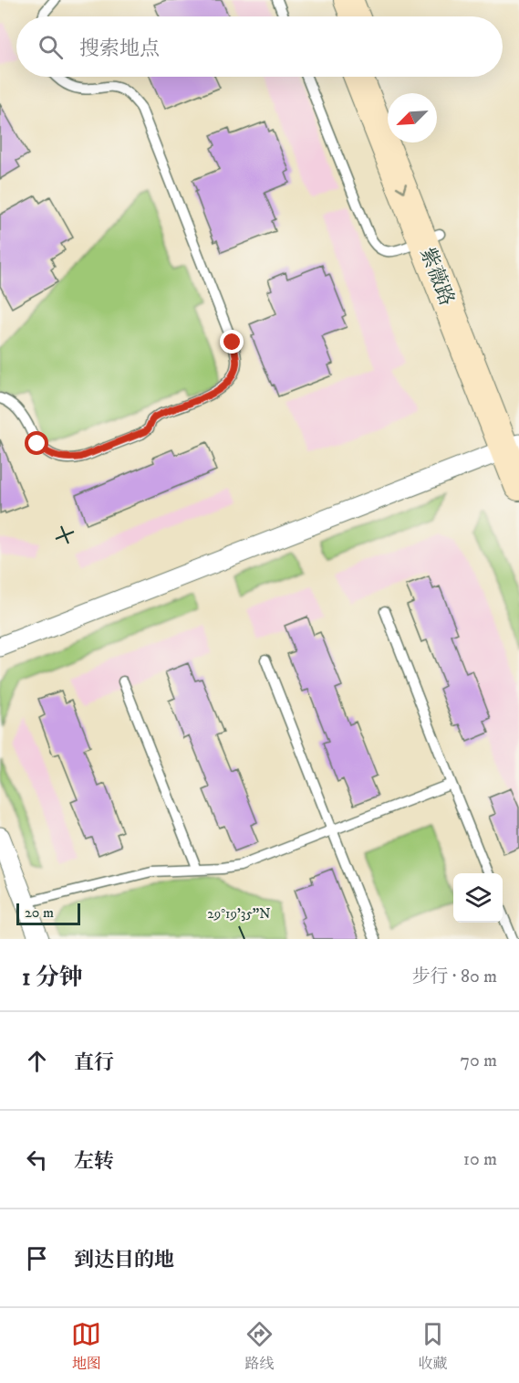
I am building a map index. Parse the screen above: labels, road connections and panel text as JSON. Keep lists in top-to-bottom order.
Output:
{
  "streets": {
    "main road": ["紫薇路"]
  },
  "scale_bar": "20 m",
  "north": "bottom left",
  "page": {
    "search": "搜索地点",
    "scale": "20 m",
    "heading": ["1 分钟", "步行 · 80 m"],
    "list": [
      ["直行", "70 m"],
      ["左转", "10 m"],
      "到达目的地"
    ],
    "nav": ["地图", "路线", "收藏"]
  },
  "coordinates": ["29°19'35\"N"]
}
